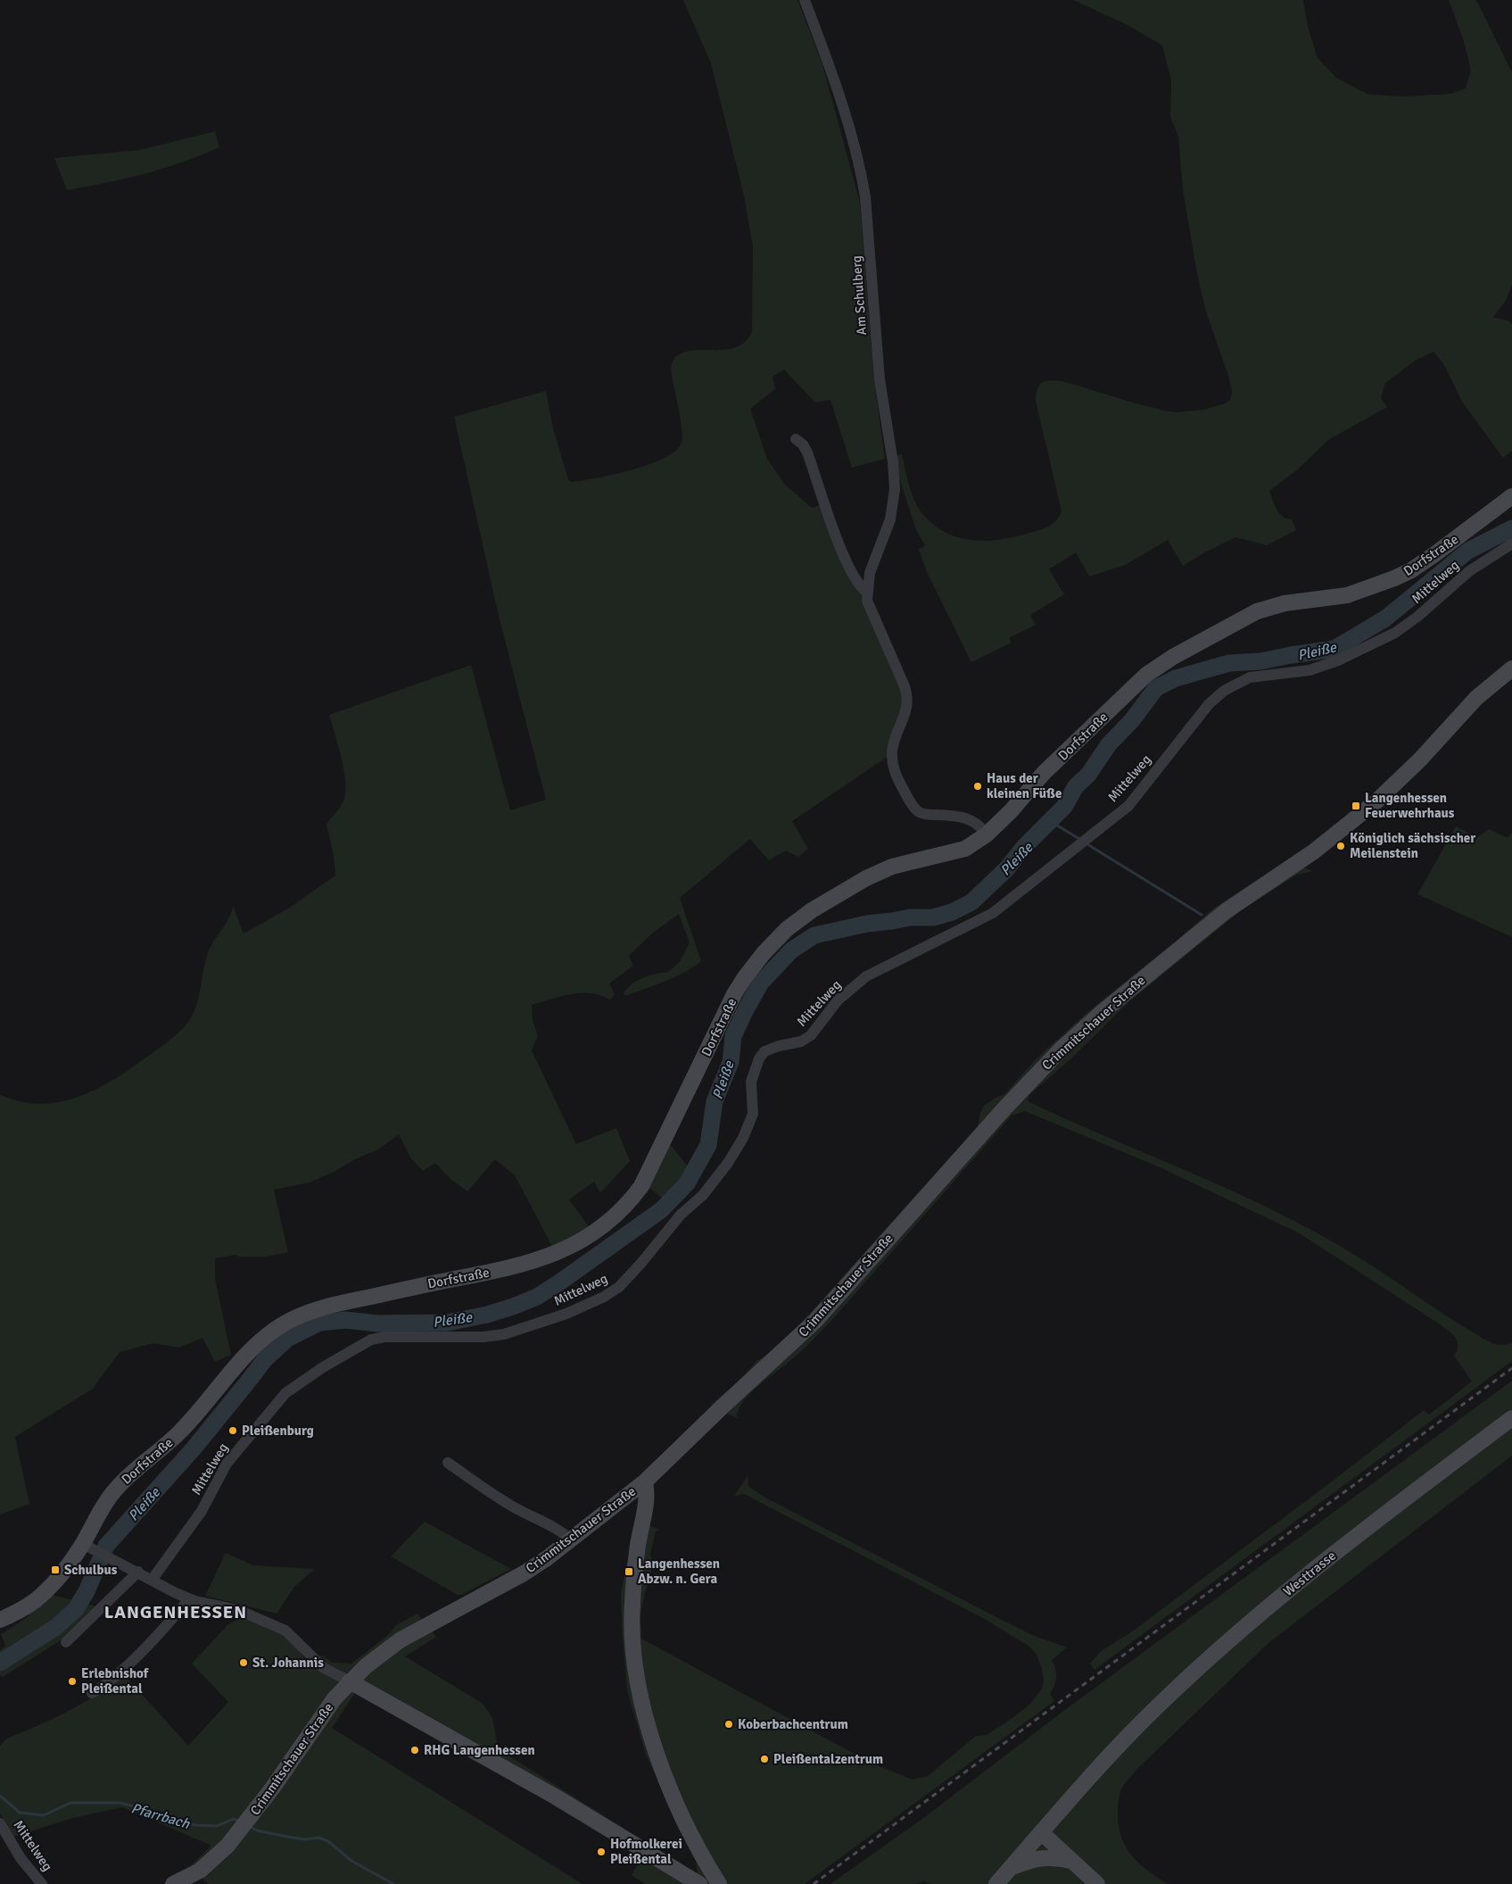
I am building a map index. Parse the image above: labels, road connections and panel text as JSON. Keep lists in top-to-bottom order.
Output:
{
  "streets": {
    "street": [
      "Am Schulberg",
      "Dorfstraße",
      "Mittelweg",
      "Crimmitschauer Straße",
      "Westtrasse"
    ]
  },
  "crossings": [
    ["Am Schulberg", "Dorfstraße"]
  ],
  "districts": ["LANGENHESSEN"],
  "water": ["Pleiße", "Pfarrbach"],
  "places": {
    "other": [
      "Haus der kleinen Füße",
      "Königlich sächsischer Meilenstein",
      "Pleißenburg",
      "St. Johannis",
      "Erlebnishof Pleißental",
      "Koberbachcentrum",
      "RHG Langenhessen",
      "Pleißentalzentrum",
      "Hofmolkerei Pleißental"
    ],
    "transit": ["Langenhessen Feuerwehrhaus", "Schulbus", "Langenhessen Abzw. n. Gera"]
  }
}
